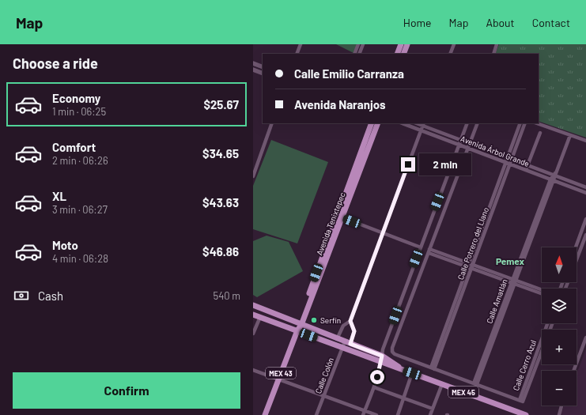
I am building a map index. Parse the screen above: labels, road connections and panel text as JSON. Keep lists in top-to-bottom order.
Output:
{
  "streets": {
    "main road": ["Avenida Tenixtepec", "MEX 43", "MEX 45"],
    "street": [
      "Avenida Árbol Grande",
      "Calle Potrero del Llano",
      "Calle Amatlán",
      "Calle Cerro Azul",
      "Calle Colón"
    ]
  },
  "crossings": [
    ["Avenida Árbol Grande", "Calle Potrero del Llano"],
    ["Avenida Árbol Grande", "Calle Amatlán"],
    ["Avenida Tenixtepec", "MEX 43"],
    ["Avenida Tenixtepec", "MEX 45"],
    ["Calle Amatlán", "Calle Cerro Azul"],
    ["MEX 43", "MEX 45"],
    ["Calle Colón", "MEX 45"]
  ],
  "districts": ["Pemex"],
  "places": ["Serfín"],
  "north": "top",
  "page": {
    "header": "Map",
    "nav": [
      "Home",
      "Map",
      "About",
      "Contact"
    ],
    "heading": "Choose a ride",
    "banner": ["Calle Emilio Carranza", "Avenida Naranjos"],
    "list": [
      {
        "name": "Economy",
        "note": "1 min · 06:25",
        "value": "$25.67"
      },
      {
        "name": "Comfort",
        "note": "2 min · 06:26",
        "value": "$34.65"
      },
      {
        "name": "XL",
        "note": "3 min · 06:27",
        "value": "$43.63"
      },
      {
        "name": "Moto",
        "note": "4 min · 06:28",
        "value": "$46.86"
      }
    ],
    "bubble": "2 min",
    "map_buttons": ["+", "−"],
    "pay": ["Cash", "540 m"],
    "buttons": "Confirm"
  }
}
